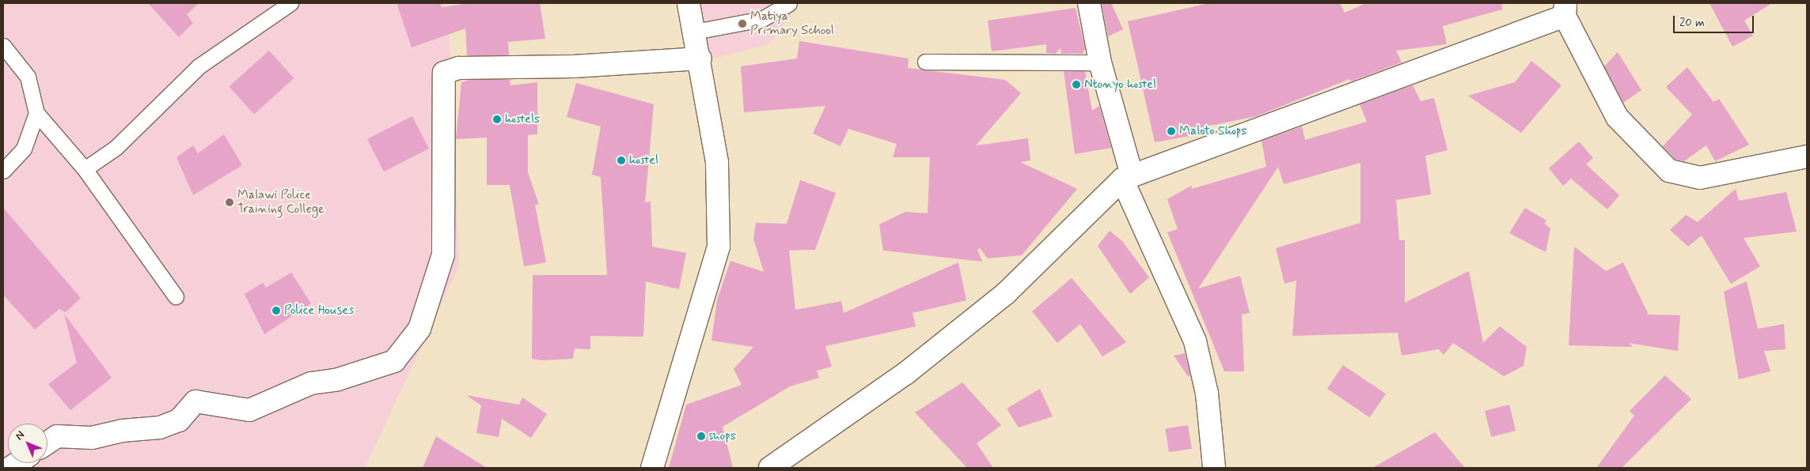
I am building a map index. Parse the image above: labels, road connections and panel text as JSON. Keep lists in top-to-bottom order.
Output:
{
  "places": [
    "Matiya Primary School",
    "Ntonyo hostel",
    "hostels",
    "Maloto Shops",
    "hostel",
    "Malawi Police Training College",
    "Police Houses",
    "shops"
  ],
  "scale_bar": "20 m",
  "north": "top left"
}
